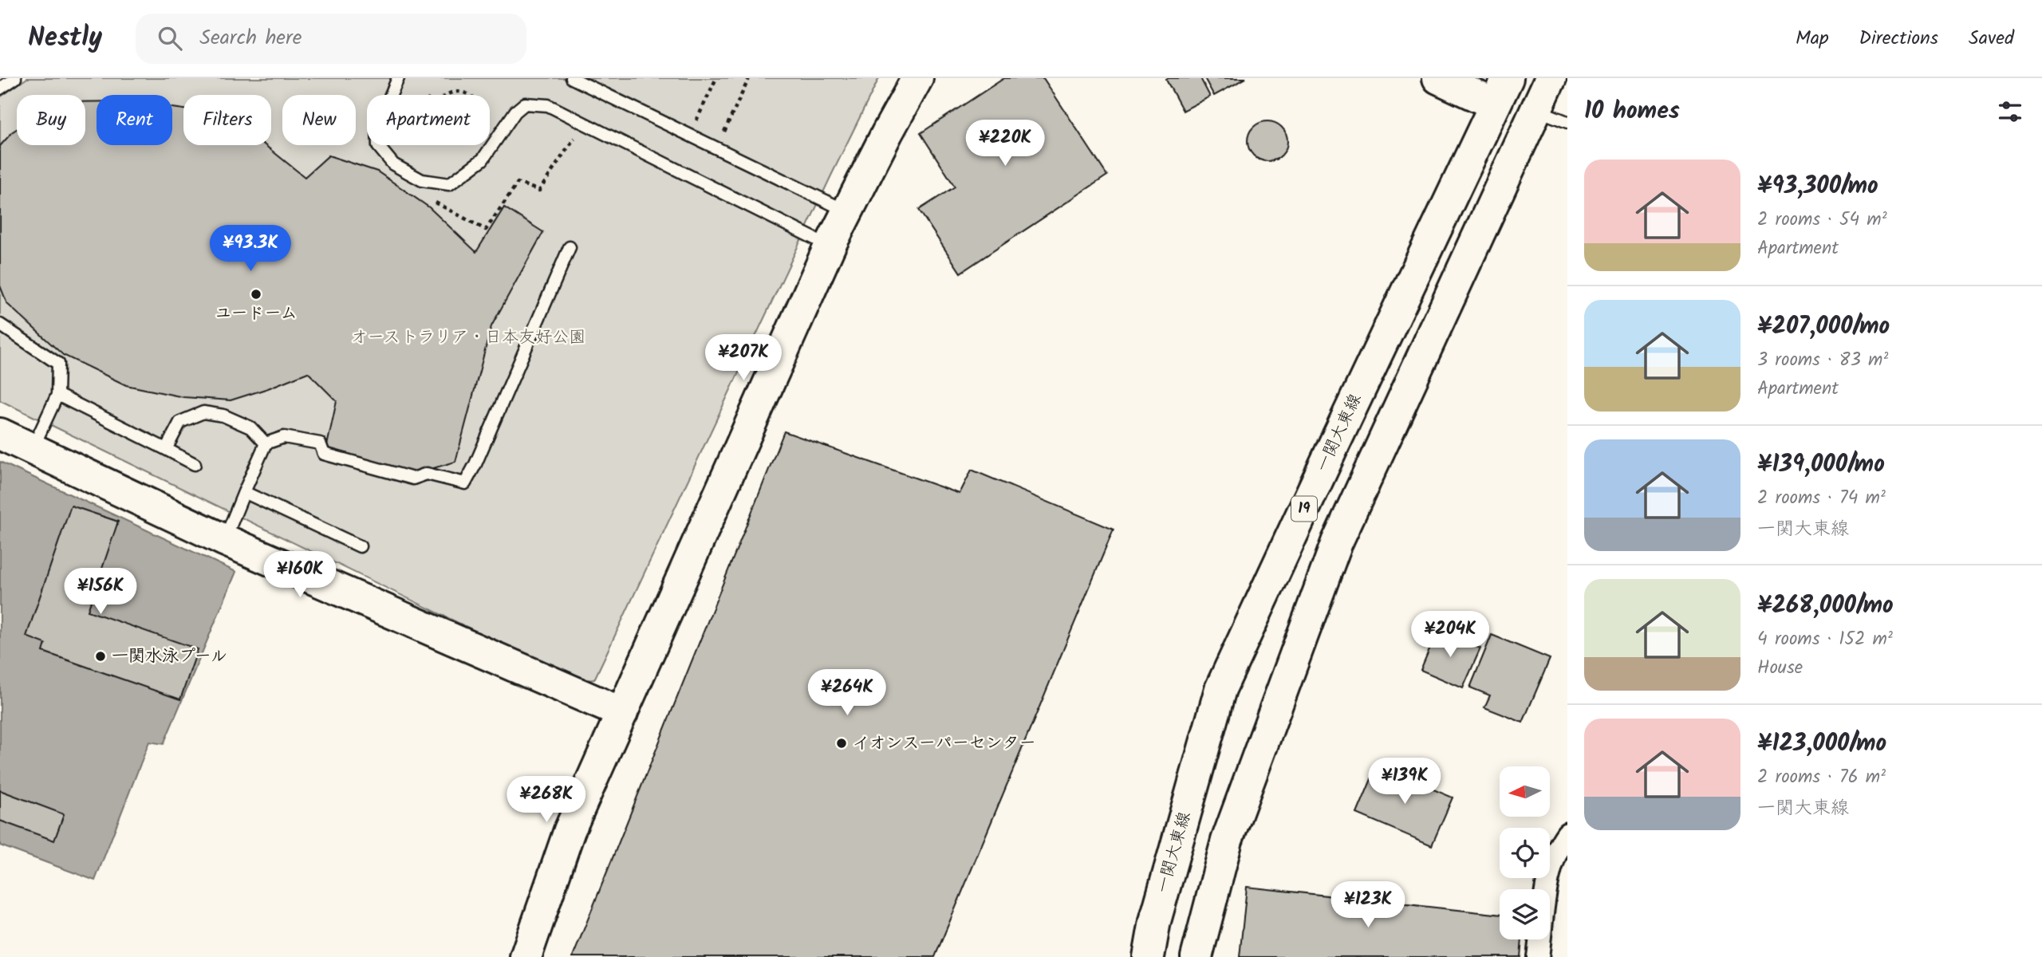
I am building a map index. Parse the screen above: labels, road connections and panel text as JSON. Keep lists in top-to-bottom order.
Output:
{
  "streets": {
    "main road": ["一関大東線", "19"]
  },
  "parks": ["オーストラリア・日本友好公園"],
  "places": ["ユードーム", "一関水泳プール", "イオンスーパーセンター"],
  "north": "left",
  "page": {
    "header": "Nestly",
    "search": "Search here",
    "nav": ["Map", "Directions", "Saved"],
    "heading": "10 homes",
    "chip": [
      "Buy",
      "Rent",
      "Filters",
      "New",
      "Apartment"
    ],
    "price": [
      "¥220K",
      "¥93.3K",
      "¥207K",
      "¥160K",
      "¥156K",
      "¥204K",
      "¥264K",
      "¥139K",
      "¥268K",
      "¥123K"
    ],
    "list": [
      {
        "name": "¥93,300/mo",
        "note": "2 rooms · 54 m² · Apartment"
      },
      {
        "name": "¥207,000/mo",
        "note": "3 rooms · 83 m² · Apartment"
      },
      {
        "name": "¥139,000/mo",
        "note": "2 rooms · 74 m² · 一関大東線"
      },
      {
        "name": "¥268,000/mo",
        "note": "4 rooms · 152 m² · House"
      },
      {
        "name": "¥123,000/mo",
        "note": "2 rooms · 76 m² · 一関大東線"
      }
    ]
  }
}
